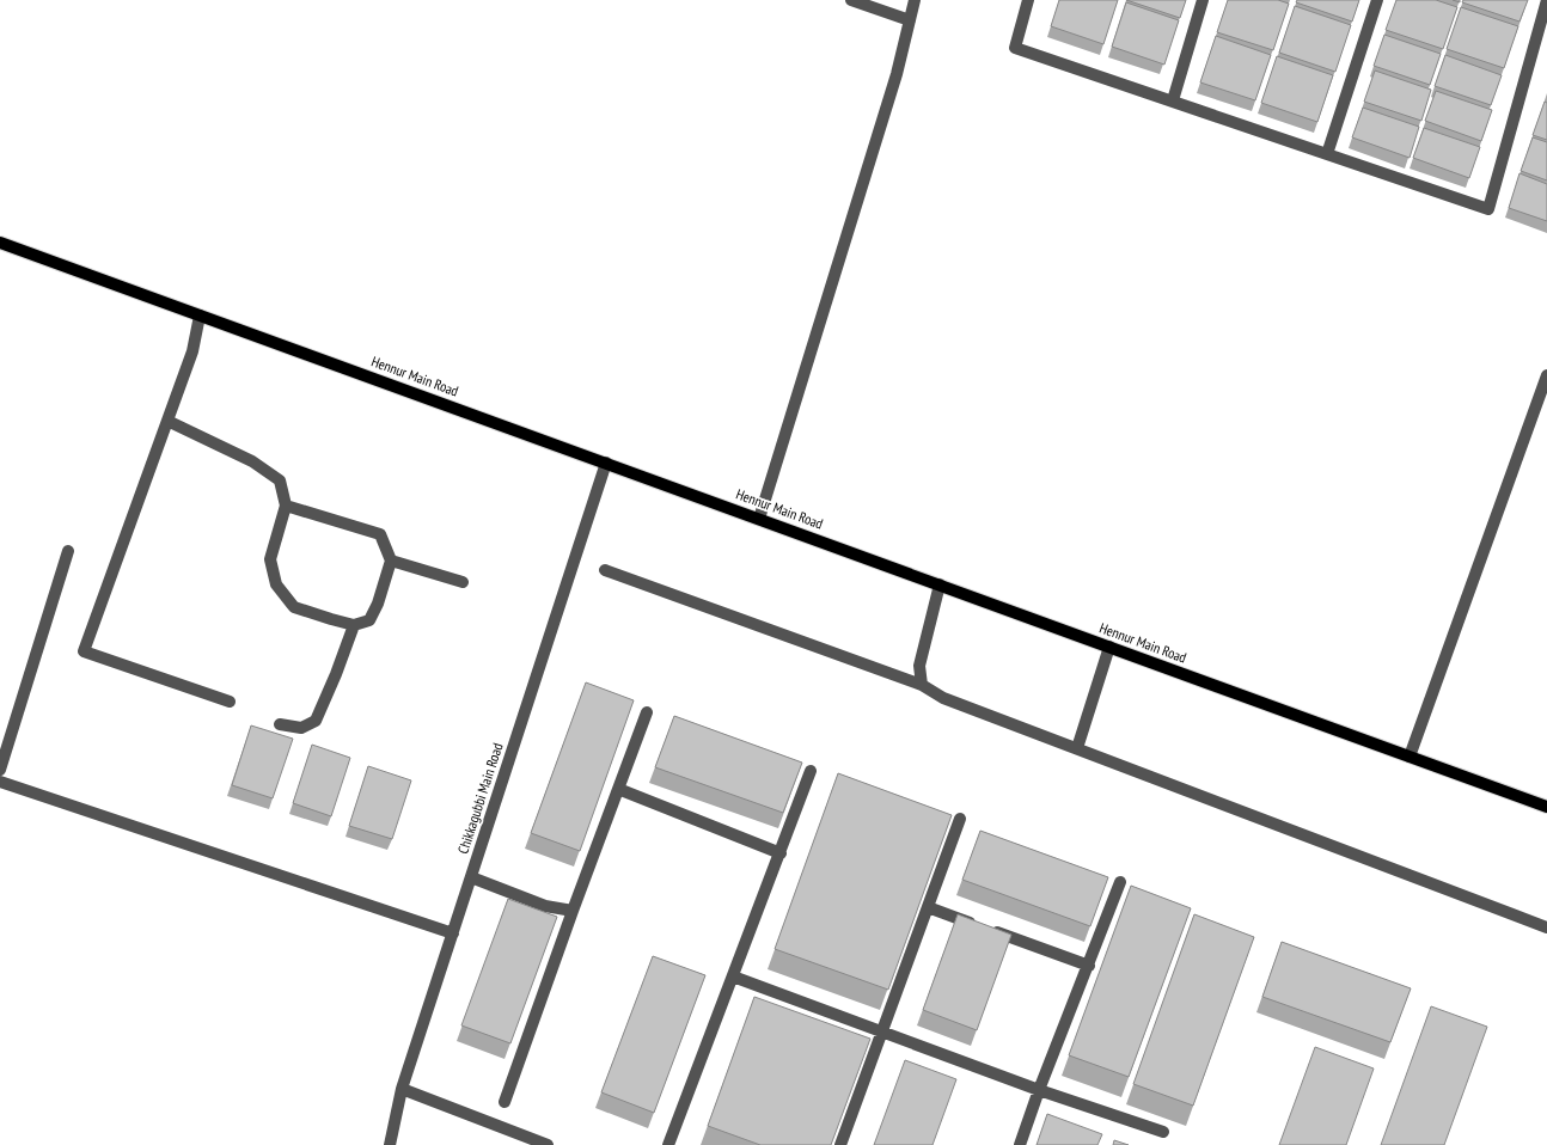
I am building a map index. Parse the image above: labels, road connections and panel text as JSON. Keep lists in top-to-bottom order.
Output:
{
  "streets": {
    "main road": ["Hennur Main Road"],
    "street": ["Chikkagubbi Main Road"]
  },
  "crossings": [
    ["Hennur Main Road", "Chikkagubbi Main Road"]
  ]
}
